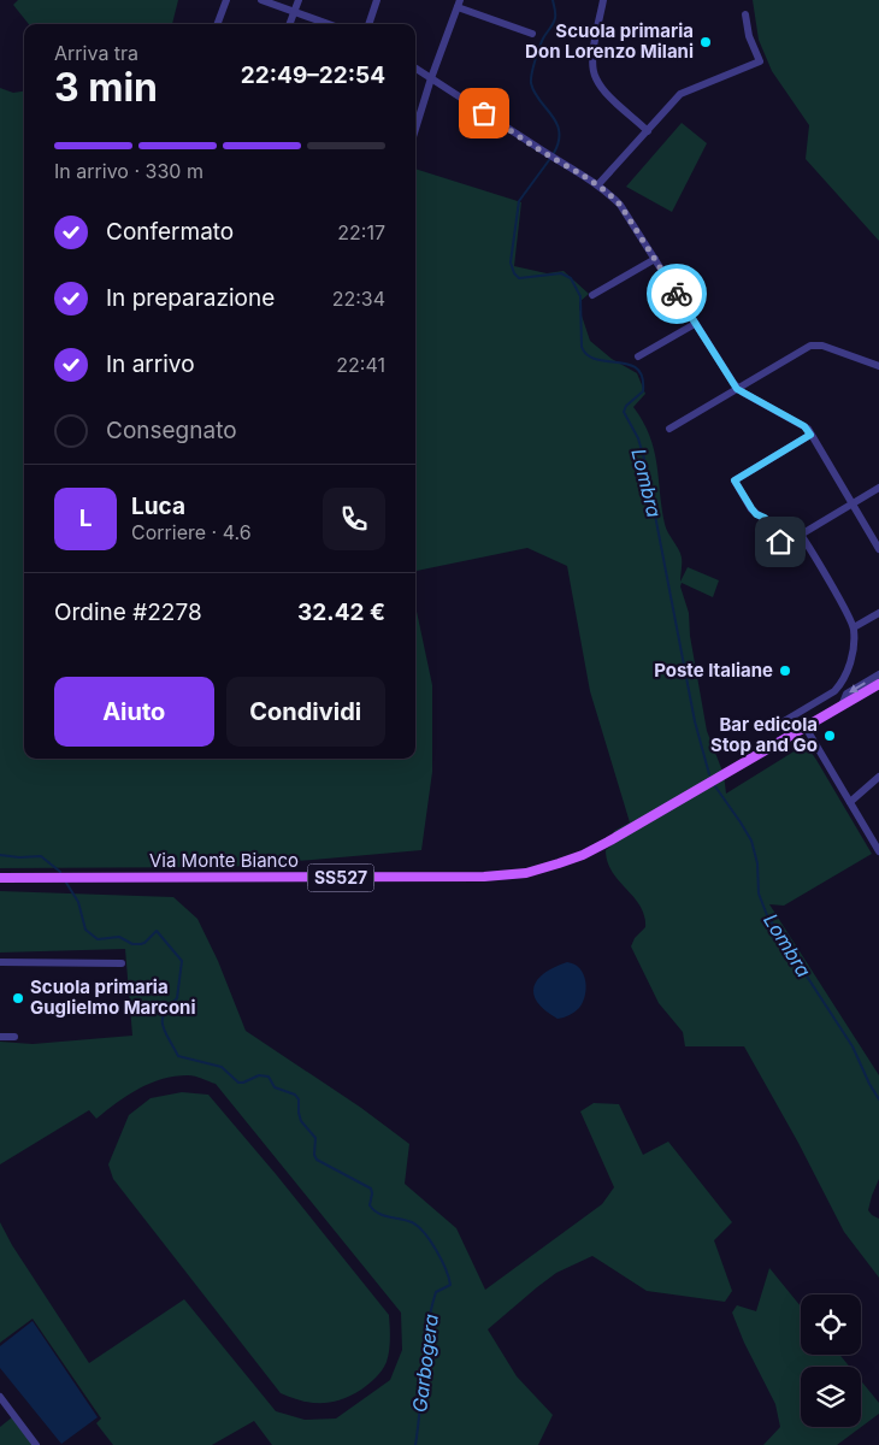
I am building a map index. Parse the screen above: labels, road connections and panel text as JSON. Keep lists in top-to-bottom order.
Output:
{
  "streets": {
    "main road": ["Via Monte Bianco", "SS527"]
  },
  "crossings": [
    ["Via Monte Bianco", "SS527"]
  ],
  "water": ["Lombra", "Garbogera"],
  "places": [
    "Scuola primaria Don Lorenzo Milani",
    "Poste Italiane",
    "Bar edicola Stop and Go",
    "Scuola primaria Guglielmo Marconi"
  ],
  "page": {
    "heading": ["3 min", "Arriva tra", "22:49–22:54"],
    "panel": [
      "Luca",
      "Corriere · 4.6",
      "Ordine #2278",
      "32.42 €"
    ],
    "bar": "In arrivo · 330 m",
    "list": [
      ["Confermato", "22:17"],
      ["In preparazione", "22:34"],
      ["In arrivo", "22:41"],
      "Consegnato"
    ],
    "round": "L",
    "buttons": ["Aiuto", "Condividi"]
  }
}
